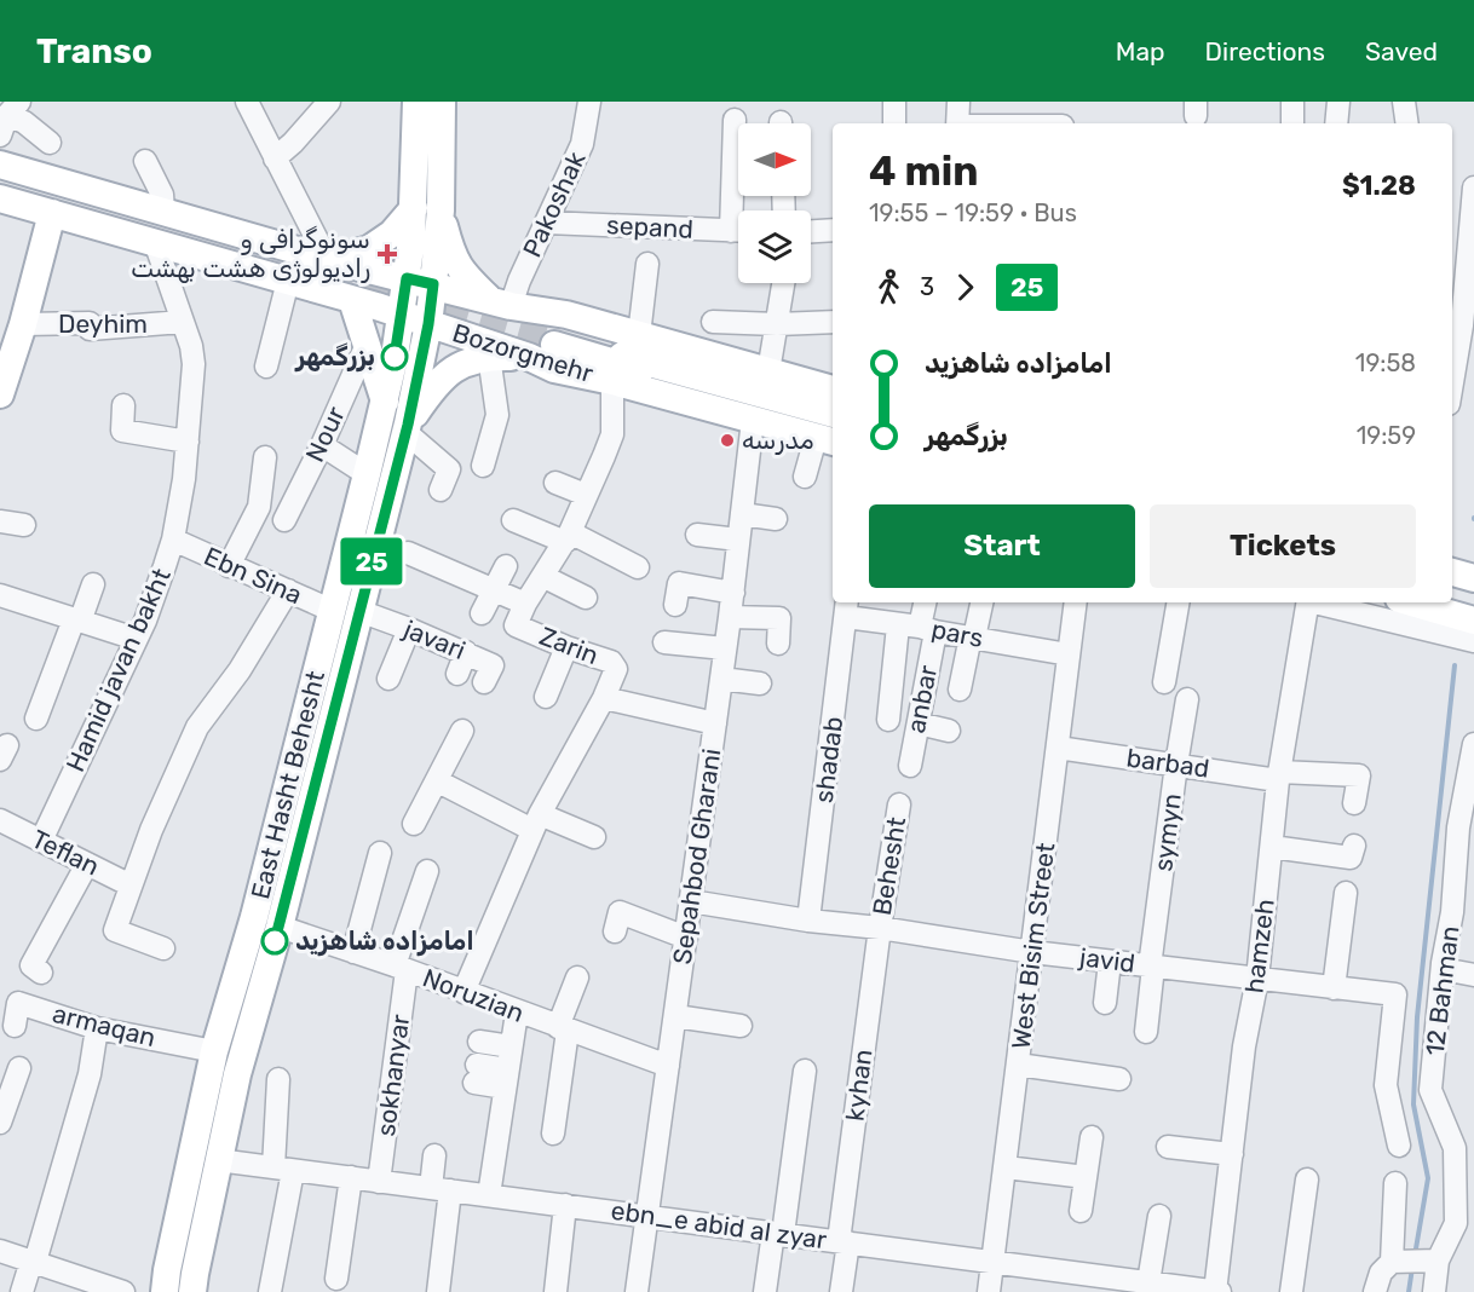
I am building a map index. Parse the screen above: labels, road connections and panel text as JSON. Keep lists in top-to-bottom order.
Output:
{
  "streets": {
    "main road": ["Bozorgmehr", "East Hasht Behesht"],
    "street": [
      "Pakoshak",
      "sepand",
      "Deyhim",
      "Nour",
      "Ebn Sina",
      "pars",
      "javari",
      "Zarin",
      "Hamid javan bakht",
      "anbar",
      "shadab",
      "barbad",
      "symyn",
      "Teflan",
      "Sepahbod Gharani",
      "Behesht",
      "West Bisim Street",
      "hamzeh",
      "javid",
      "12 Bahman",
      "Noruzian",
      "armaqan",
      "sokhanyar",
      "kyhan",
      "ebn_e abid al zyar"
    ]
  },
  "crossings": [
    ["Pakoshak", "sepand"],
    ["Pakoshak", "Bozorgmehr"],
    ["Deyhim", "Hamid javan bakht"],
    ["Bozorgmehr", "Zarin"],
    ["Bozorgmehr", "Hamid javan bakht"],
    ["Bozorgmehr", "East Hasht Behesht"],
    ["Bozorgmehr", "Sepahbod Gharani"],
    ["Ebn Sina", "javari"],
    ["Ebn Sina", "Hamid javan bakht"],
    ["Ebn Sina", "East Hasht Behesht"],
    ["pars", "anbar"],
    ["pars", "shadab"],
    ["pars", "West Bisim Street"],
    ["javari", "East Hasht Behesht"],
    ["Zarin", "Noruzian"],
    ["Hamid javan bakht", "Teflan"],
    ["shadab", "javid"],
    ["barbad", "symyn"],
    ["barbad", "West Bisim Street"],
    ["barbad", "hamzeh"],
    ["East Hasht Behesht", "Noruzian"],
    ["East Hasht Behesht", "armaqan"],
    ["East Hasht Behesht", "ebn_e abid al zyar"],
    ["symyn", "javid"],
    ["Sepahbod Gharani", "javid"],
    ["Sepahbod Gharani", "Noruzian"],
    ["Sepahbod Gharani", "ebn_e abid al zyar"],
    ["Behesht", "javid"],
    ["Behesht", "kyhan"],
    ["West Bisim Street", "javid"],
    ["West Bisim Street", "ebn_e abid al zyar"],
    ["hamzeh", "javid"],
    ["hamzeh", "ebn_e abid al zyar"],
    ["javid", "kyhan"],
    ["Noruzian", "sokhanyar"],
    ["sokhanyar", "ebn_e abid al zyar"],
    ["kyhan", "ebn_e abid al zyar"]
  ],
  "places": {
    "health": ["سونوگرافی و رادیولوژی هشت بهشت"],
    "other": ["بزرگمهر", "مدرسه", "امامزاده شاهزید"]
  },
  "lines": ["bus line 25"],
  "north": "right",
  "page": {
    "header": "Transo",
    "nav": ["Map", "Directions", "Saved"],
    "on_map": "25",
    "heading": ["4 min", "19:55 – 19:59 · Bus", "$1.28"],
    "legs": ["3", "25"],
    "list": [
      {
        "name": "امامزاده شاهزید",
        "value": "19:58"
      },
      {
        "name": "بزرگمهر",
        "value": "19:59"
      }
    ],
    "buttons": ["Start", "Tickets"]
  }
}
